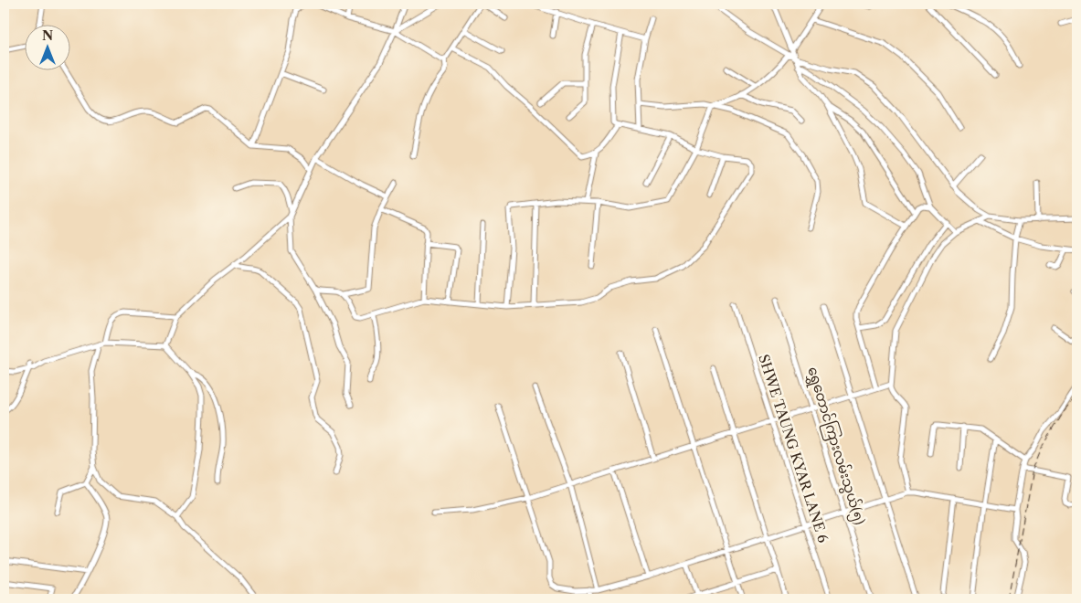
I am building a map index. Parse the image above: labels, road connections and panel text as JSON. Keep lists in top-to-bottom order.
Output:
{
  "streets": {
    "street": ["ရွှေတောင်ကြားလမ်းသွယ်(၅)", "SHWE TAUNG KYAR LANE 6"]
  },
  "north": "top"
}
